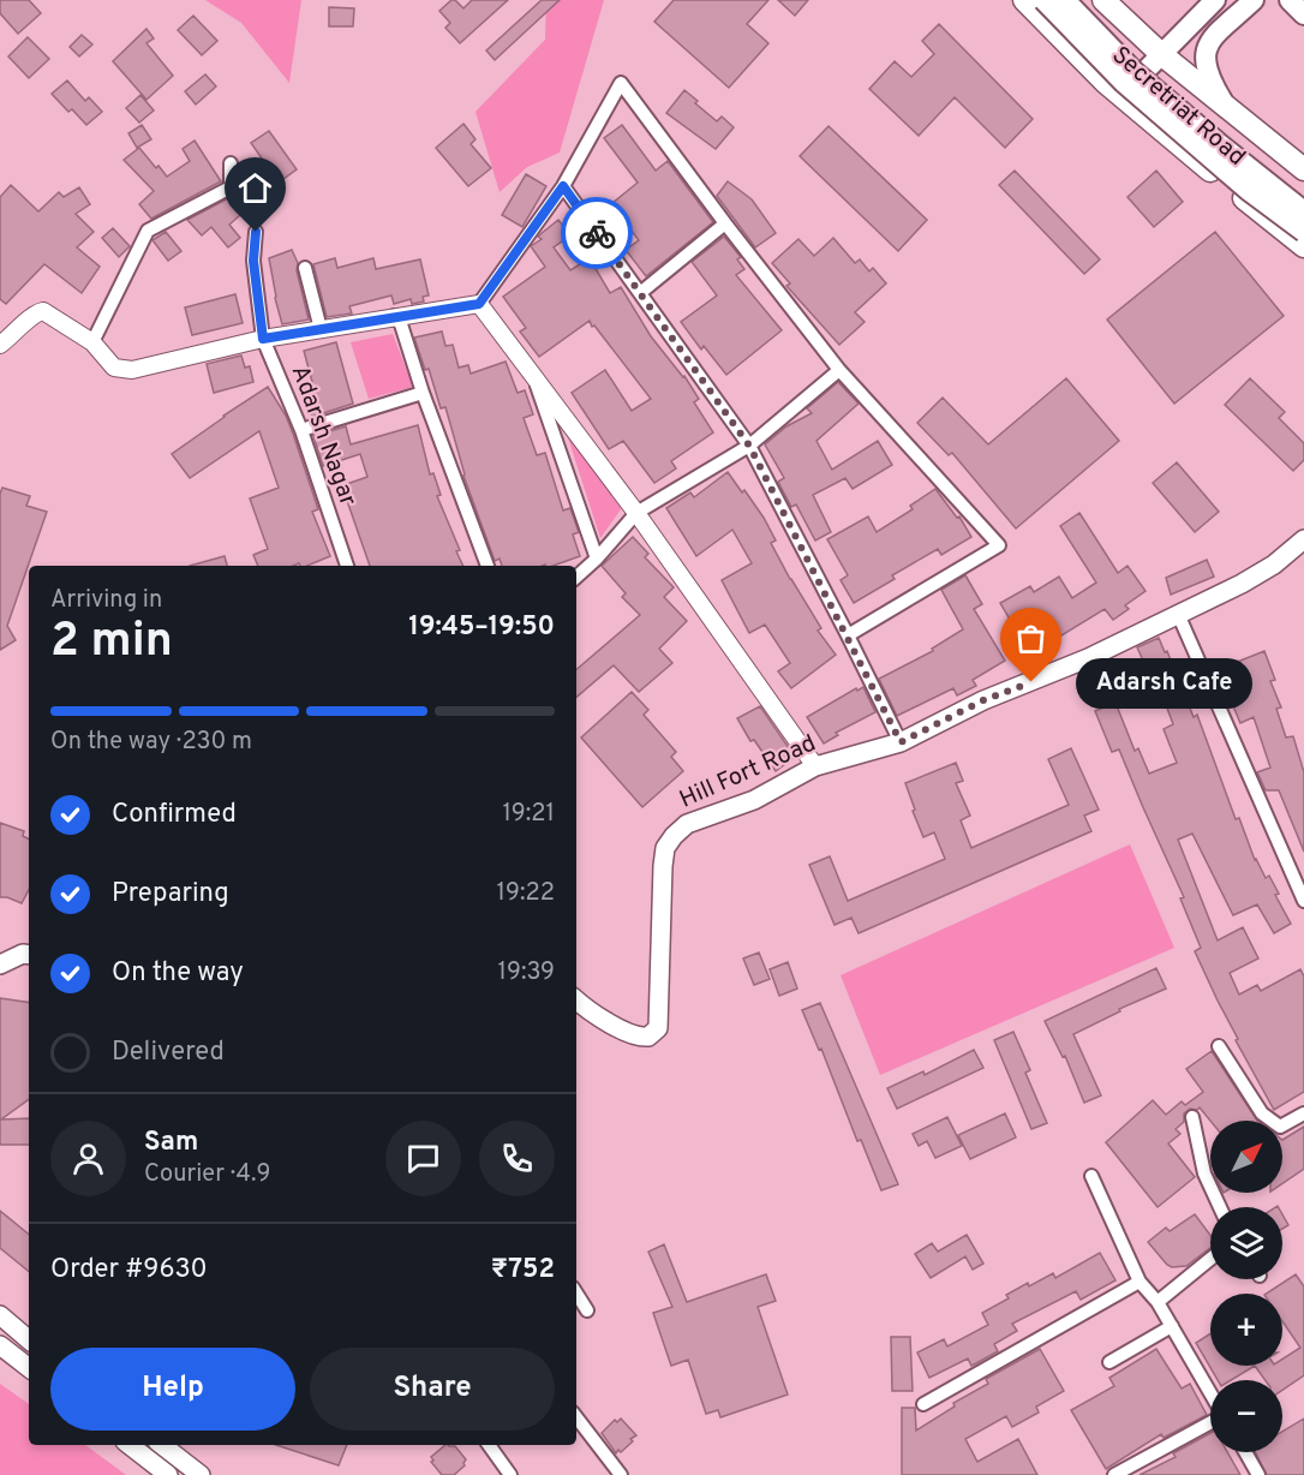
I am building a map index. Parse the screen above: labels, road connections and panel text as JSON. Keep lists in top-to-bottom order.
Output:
{
  "streets": {
    "highway": ["Secretriat Road"],
    "main road": ["Hill Fort Road"],
    "street": ["Adarsh Nagar"]
  },
  "places": ["Adarsh Cafe"],
  "north": "top right",
  "page": {
    "heading": ["2 min", "Arriving in", "19:45–19:50"],
    "panel": [
      "Sam",
      "Courier · 4.9",
      "Order #9630",
      "₹752"
    ],
    "bubble": "Adarsh Cafe",
    "bar": "On the way · 230 m",
    "list": [
      ["Confirmed", "19:21"],
      ["Preparing", "19:22"],
      ["On the way", "19:39"],
      "Delivered"
    ],
    "map_buttons": ["+", "−"],
    "buttons": ["Help", "Share"]
  }
}
